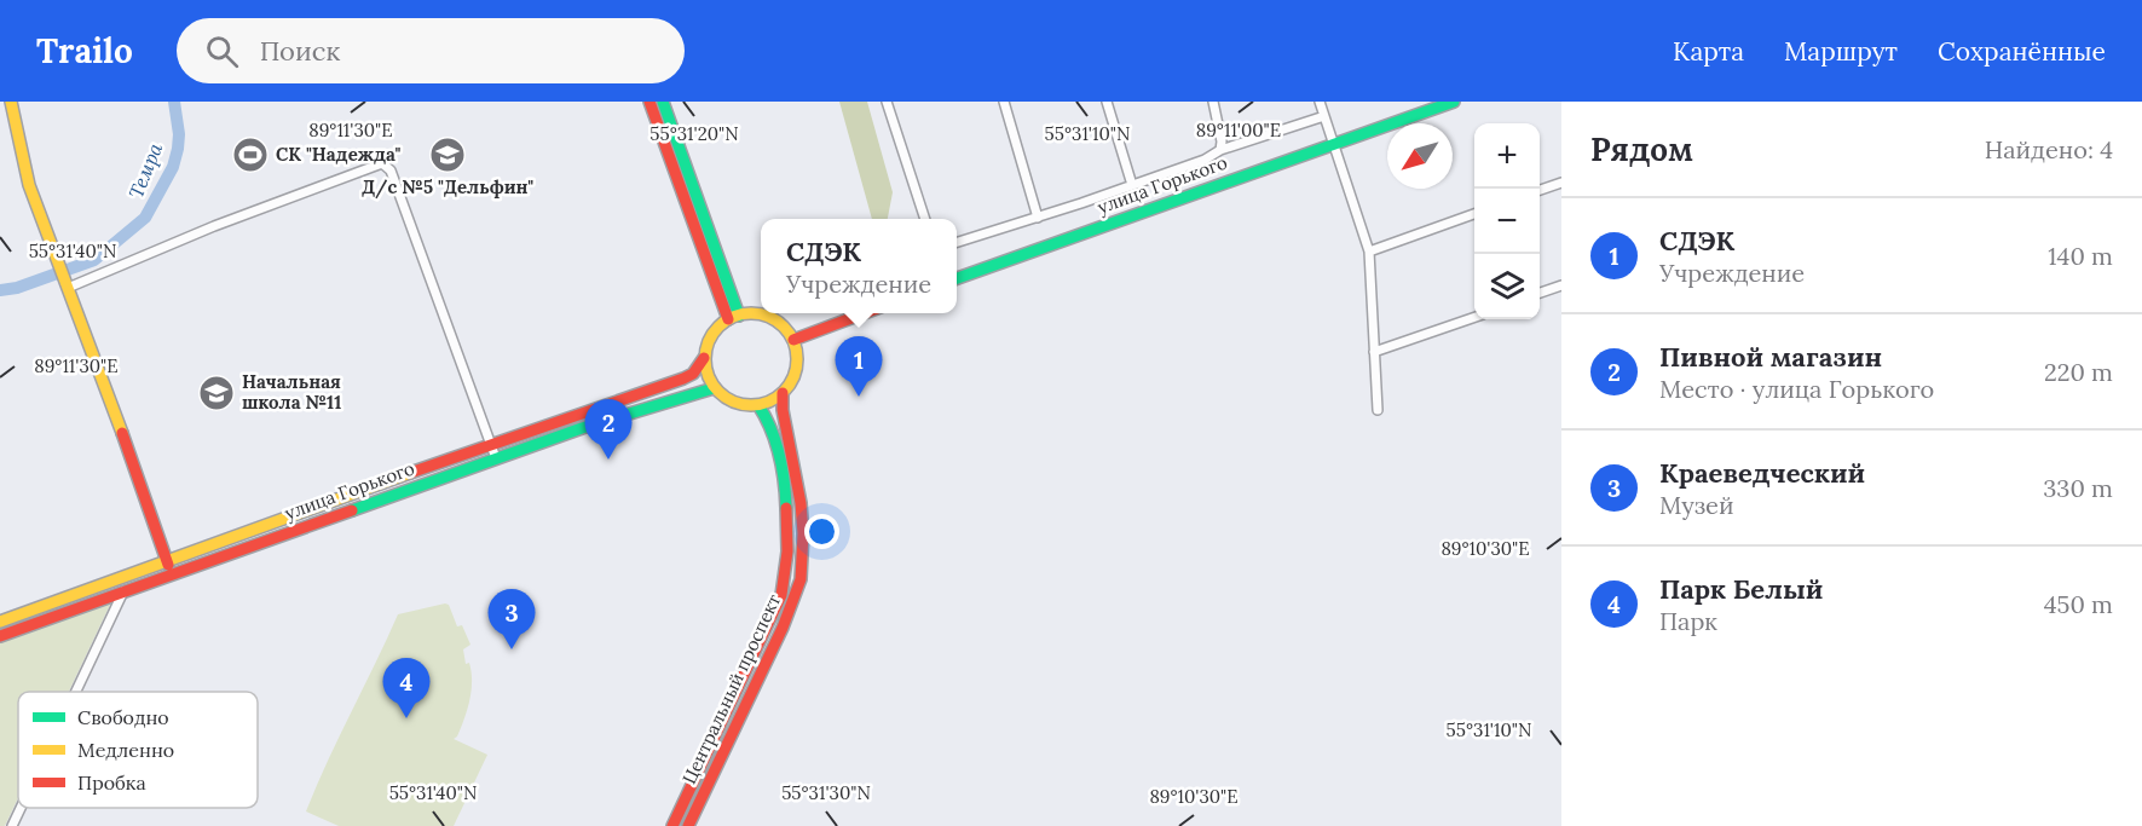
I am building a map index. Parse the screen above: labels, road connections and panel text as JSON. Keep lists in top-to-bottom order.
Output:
{
  "streets": {
    "main road": ["улица Горького", "Центральный проспект"]
  },
  "crossings": [
    ["улица Горького", "Центральный проспект"]
  ],
  "water": ["Темра"],
  "places": {
    "sports": ["СК \"Надежда\""],
    "school or university": ["Д/c №5 \"Дельфин\"", "Начальная школа №11"]
  },
  "legend": ["Свободно", "Медленно", "Пробка"],
  "north": "bottom left",
  "page": {
    "header": "Trailo",
    "search": "Поиск",
    "nav": ["Карта", "Маршрут", "Сохранённые"],
    "heading": ["Рядом", "Найдено: 4"],
    "map_buttons": ["+", "−"],
    "list": [
      {
        "mark": "1",
        "name": "СДЭК",
        "note": "Учреждение",
        "value": "140 m"
      },
      {
        "mark": "2",
        "name": "Пивной магазин",
        "note": "Место · улица Горького",
        "value": "220 m"
      },
      {
        "mark": "3",
        "name": "Краеведческий",
        "note": "Музей",
        "value": "330 m"
      },
      {
        "mark": "4",
        "name": "Парк Белый",
        "note": "Парк",
        "value": "450 m"
      }
    ],
    "popup": ["СДЭК", "Учреждение"],
    "pins": [
      "1",
      "2",
      "3",
      "4"
    ]
  },
  "coordinates": [
    "89°11'30\"E",
    "89°11'00\"E",
    "55°31'20\"N",
    "55°31'10\"N",
    "55°31'40\"N",
    "89°10'30\"E",
    "55°31'30\"N"
  ]
}
